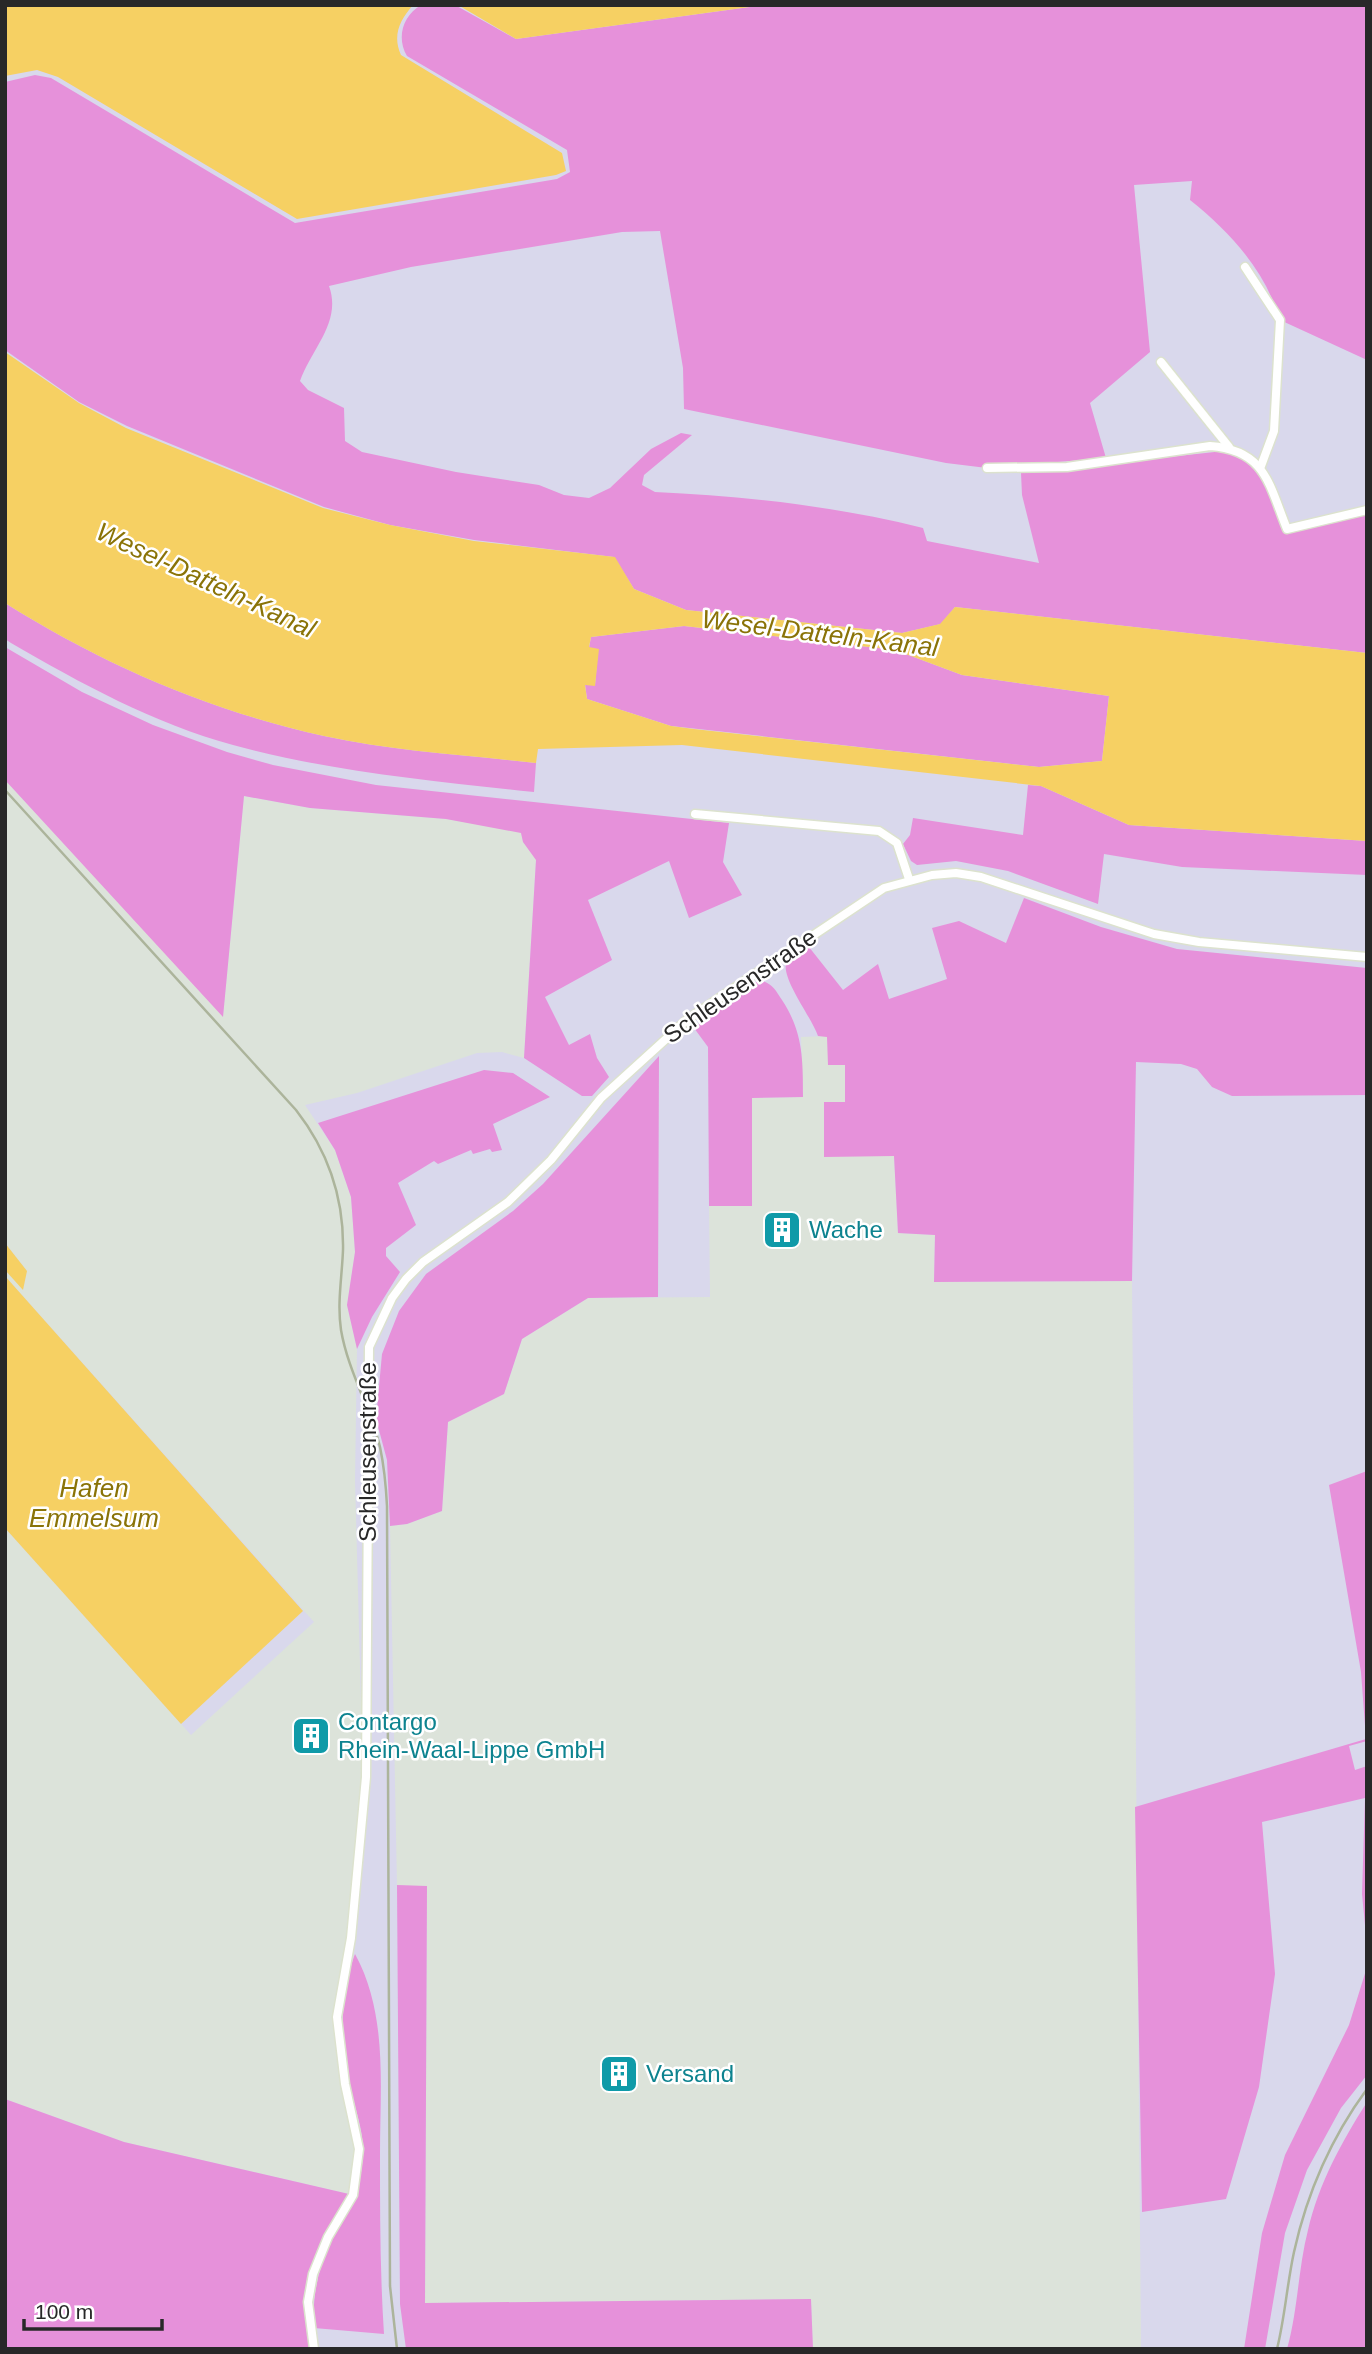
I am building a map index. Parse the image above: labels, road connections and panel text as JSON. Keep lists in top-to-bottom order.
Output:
{
  "streets": {
    "street": ["Schleusenstraße"]
  },
  "water": ["Wesel-Datteln-Kanal", "Hafen Emmelsum"],
  "places": {
    "building": ["Wache", "Contargo Rhein-Waal-Lippe GmbH", "Versand"]
  },
  "scale_bar": "100 m"
}
